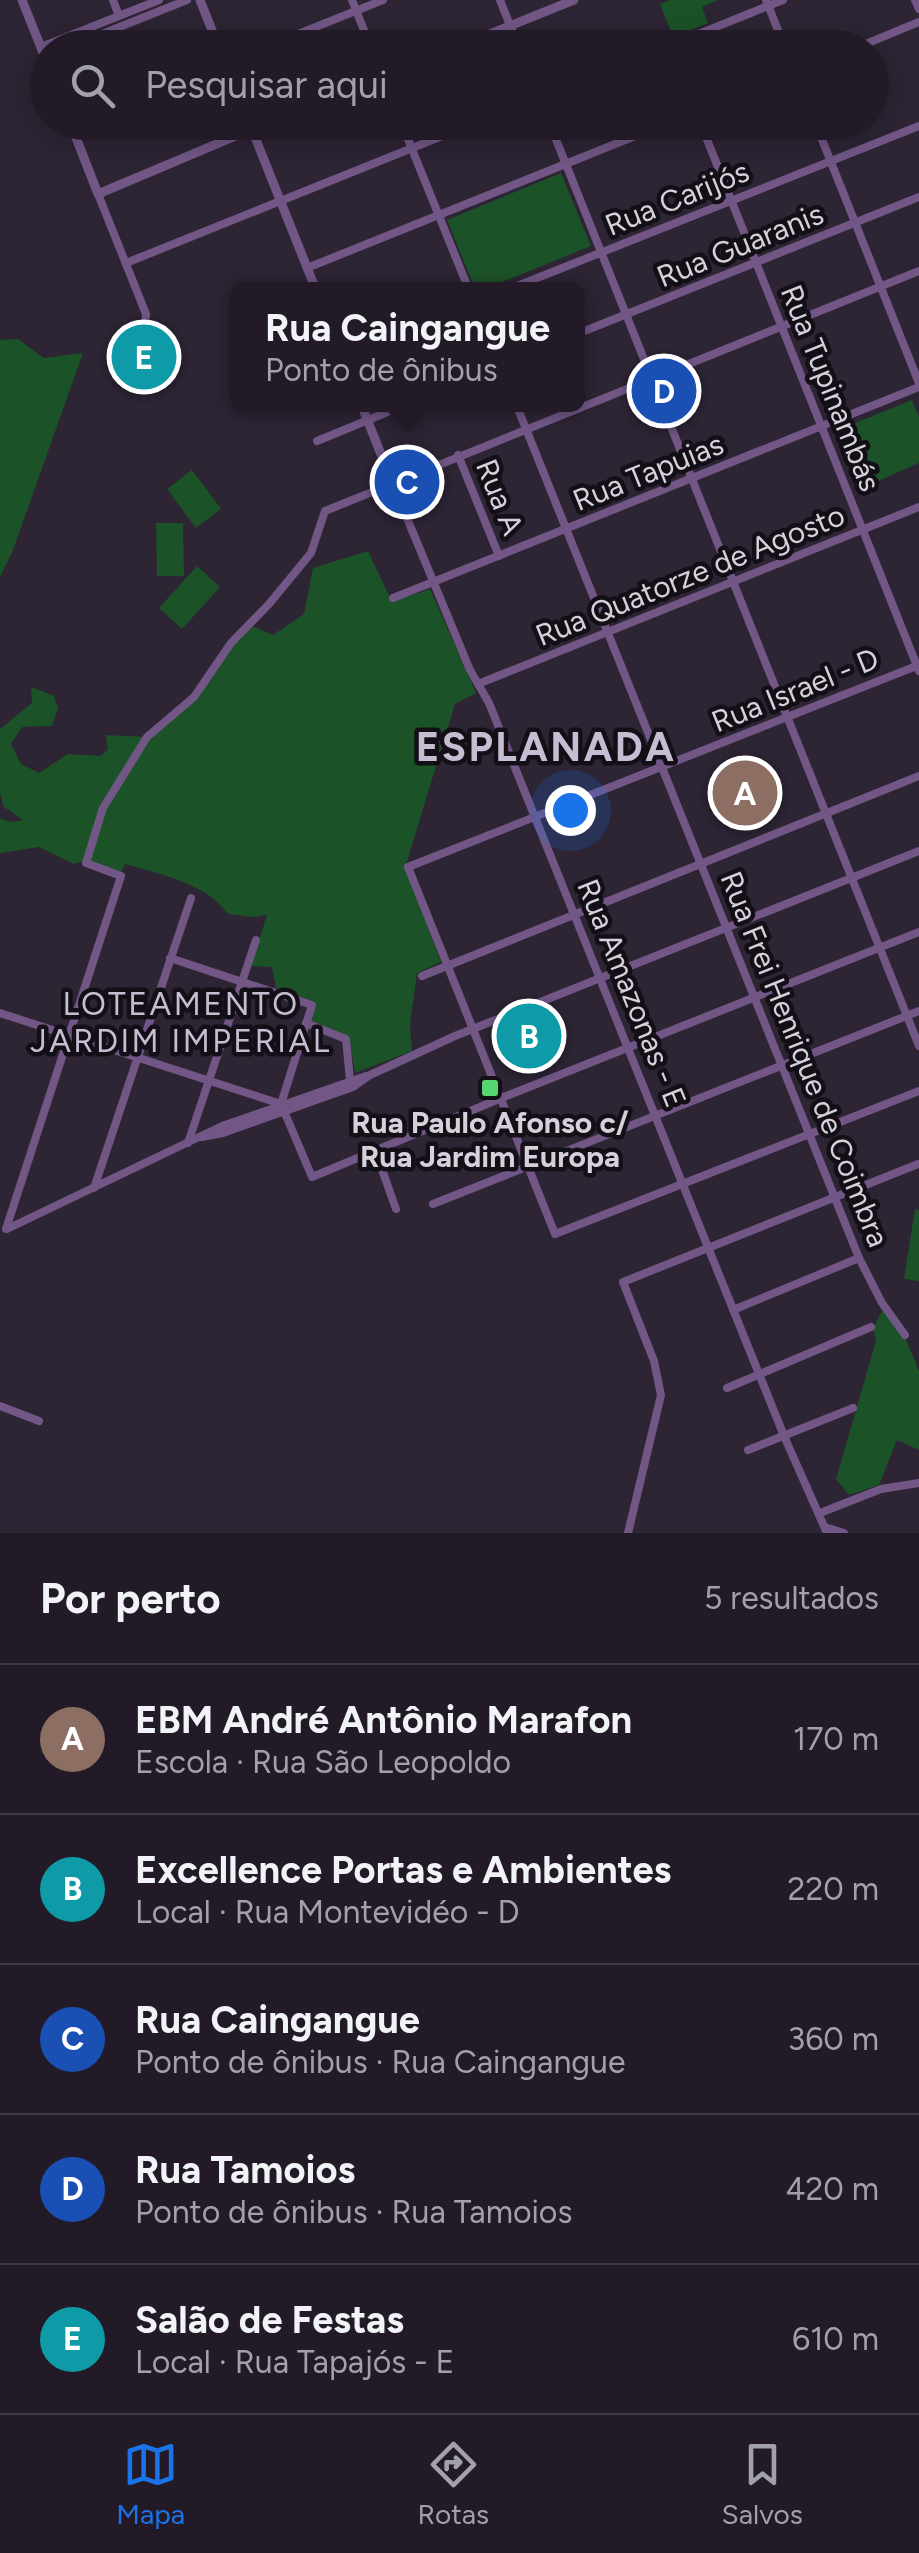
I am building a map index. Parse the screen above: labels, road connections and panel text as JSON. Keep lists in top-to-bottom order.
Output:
{
  "streets": {
    "street": [
      "Rua Carijós",
      "Rua Guaranis",
      "Rua Tupinambás",
      "Rua Tapuias",
      "Rua A",
      "Rua Quatorze de Agosto",
      "Rua Israel - D",
      "Rua Amazonas - E",
      "Rua Frei Henrique de Coimbra"
    ]
  },
  "crossings": [
    ["Rua Carijós", "Rua Tupinambás"],
    ["Rua Guaranis", "Rua Tupinambás"],
    ["Rua Tupinambás", "Rua Tapuias"],
    ["Rua Tupinambás", "Rua Quatorze de Agosto"],
    ["Rua Tupinambás", "Rua Israel - D"],
    ["Rua Tapuias", "Rua A"],
    ["Rua Tapuias", "Rua Amazonas - E"],
    ["Rua Tapuias", "Rua Frei Henrique de Coimbra"],
    ["Rua Quatorze de Agosto", "Rua Amazonas - E"],
    ["Rua Quatorze de Agosto", "Rua Frei Henrique de Coimbra"],
    ["Rua Israel - D", "Rua Amazonas - E"],
    ["Rua Israel - D", "Rua Frei Henrique de Coimbra"]
  ],
  "districts": ["ESPLANADA", "LOTEAMENTO JARDIM IMPERIAL"],
  "places": {
    "transit": ["Rua Paulo Afonso c/ Rua Jardim Europa"]
  },
  "page": {
    "search": "Pesquisar aqui",
    "popup": ["Rua Caingangue", "Ponto de ônibus"],
    "pins": [
      "E",
      "D",
      "C",
      "A",
      "B"
    ],
    "heading": ["Por perto", "5 resultados"],
    "list": [
      {
        "mark": "A",
        "name": "EBM André Antônio Marafon",
        "note": "Escola · Rua São Leopoldo",
        "value": "170 m"
      },
      {
        "mark": "B",
        "name": "Excellence Portas e Ambientes",
        "note": "Local · Rua Montevidéo - D",
        "value": "220 m"
      },
      {
        "mark": "C",
        "name": "Rua Caingangue",
        "note": "Ponto de ônibus · Rua Caingangue",
        "value": "360 m"
      },
      {
        "mark": "D",
        "name": "Rua Tamoios",
        "note": "Ponto de ônibus · Rua Tamoios",
        "value": "420 m"
      },
      {
        "mark": "E",
        "name": "Salão de Festas",
        "note": "Local · Rua Tapajós - E",
        "value": "610 m"
      }
    ],
    "nav": ["Mapa", "Rotas", "Salvos"]
  }
}
